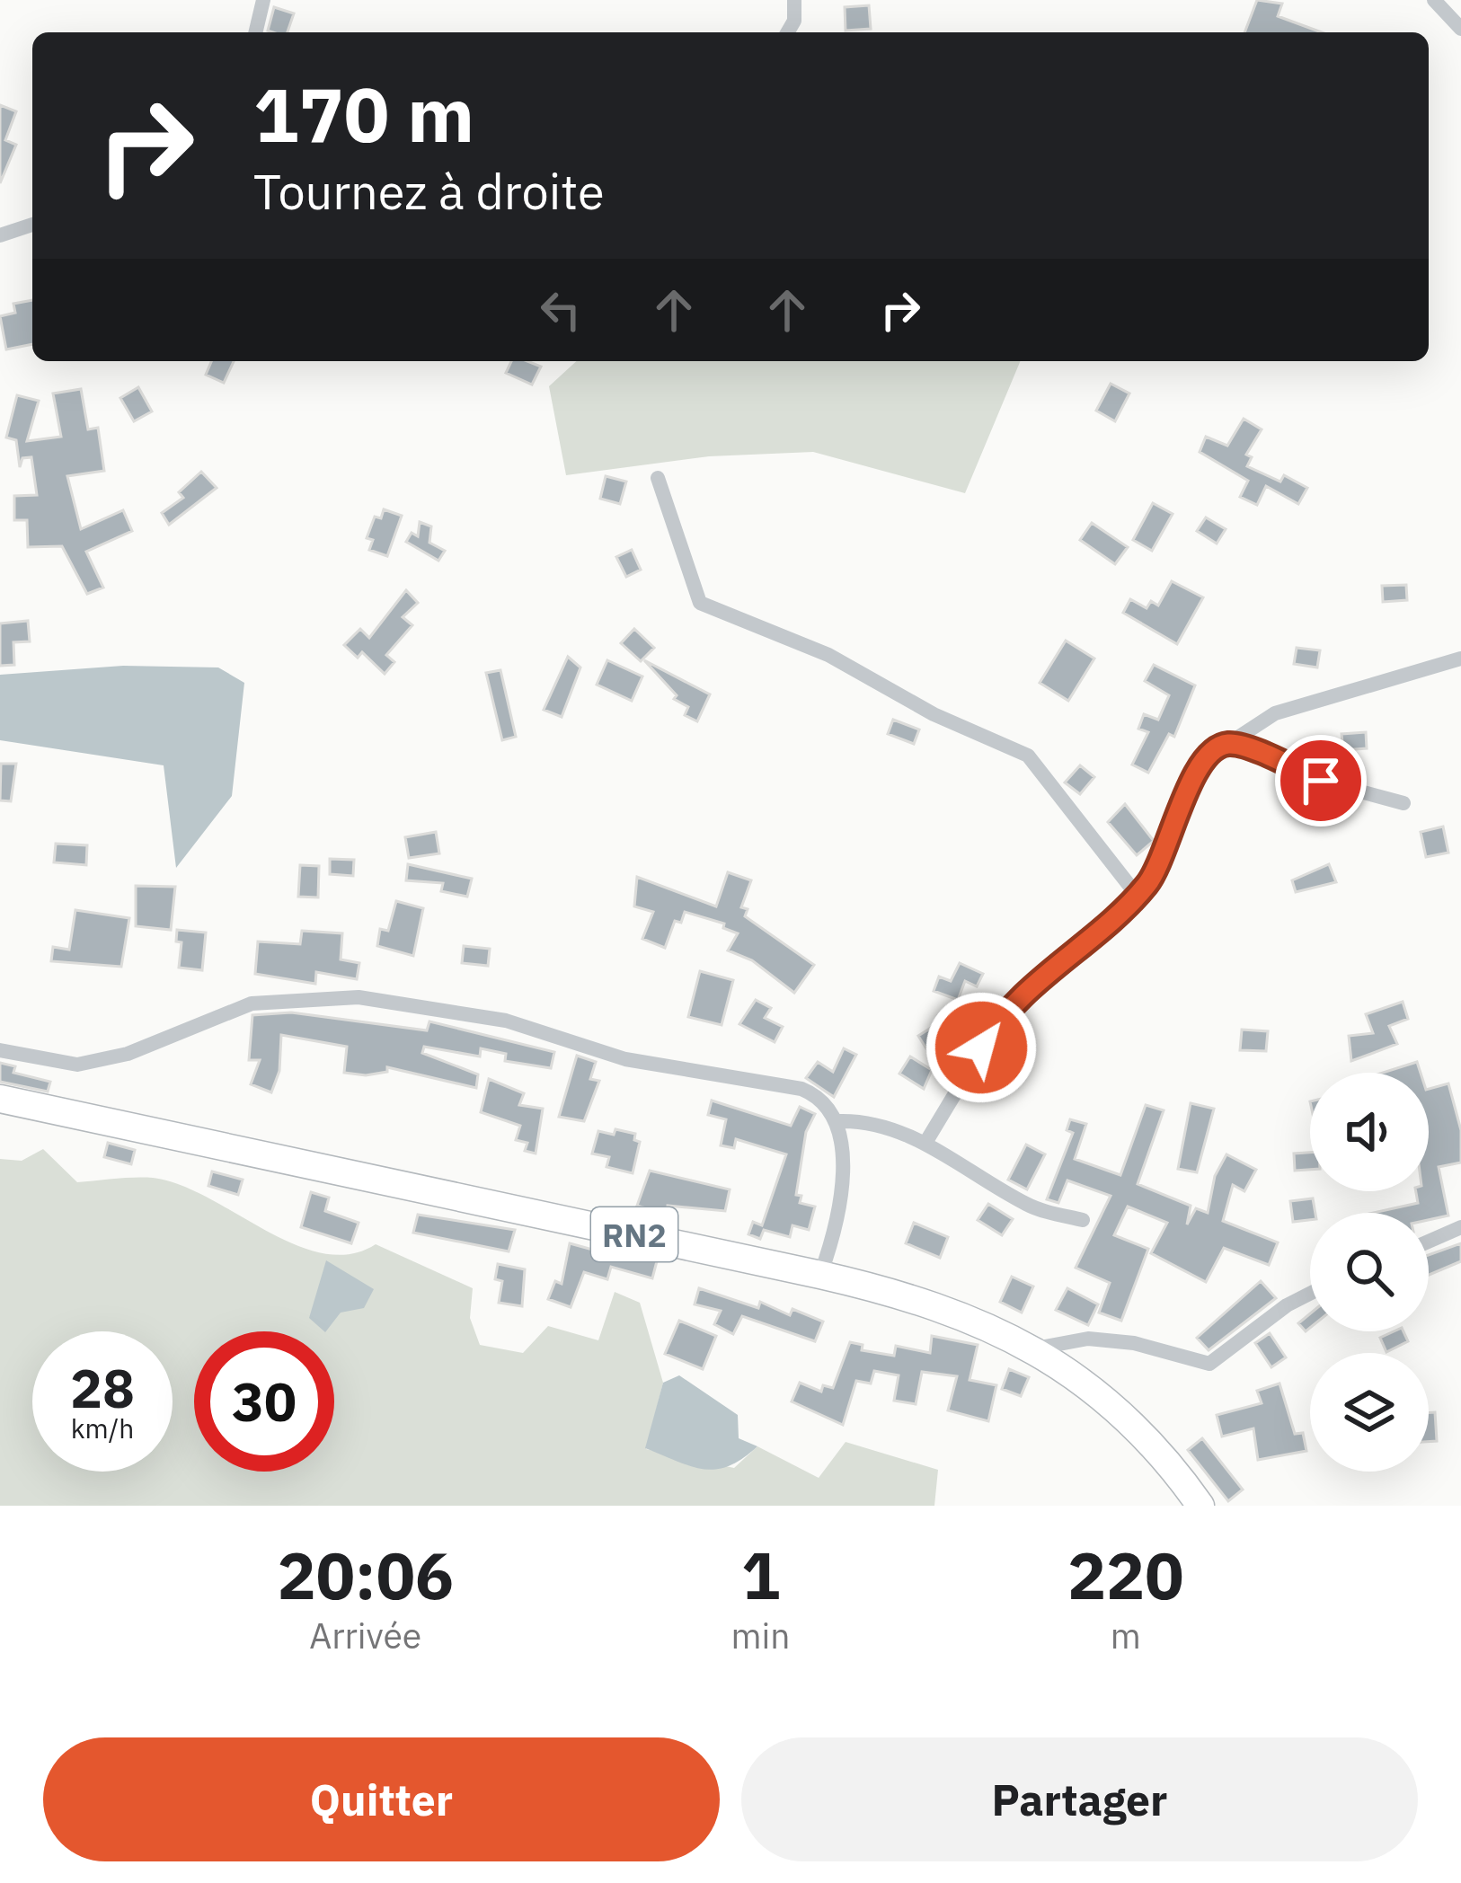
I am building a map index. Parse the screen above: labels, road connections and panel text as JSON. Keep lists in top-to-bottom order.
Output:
{
  "streets": {
    "highway": ["RN2"]
  },
  "page": {
    "turn": ["170 m", "Tournez à droite"],
    "speed": "28 km/h",
    "limit": "30",
    "eta": [
      "20:06",
      "Arrivée",
      "1",
      "min",
      "220",
      "m"
    ],
    "buttons": ["Quitter", "Partager"]
  }
}
